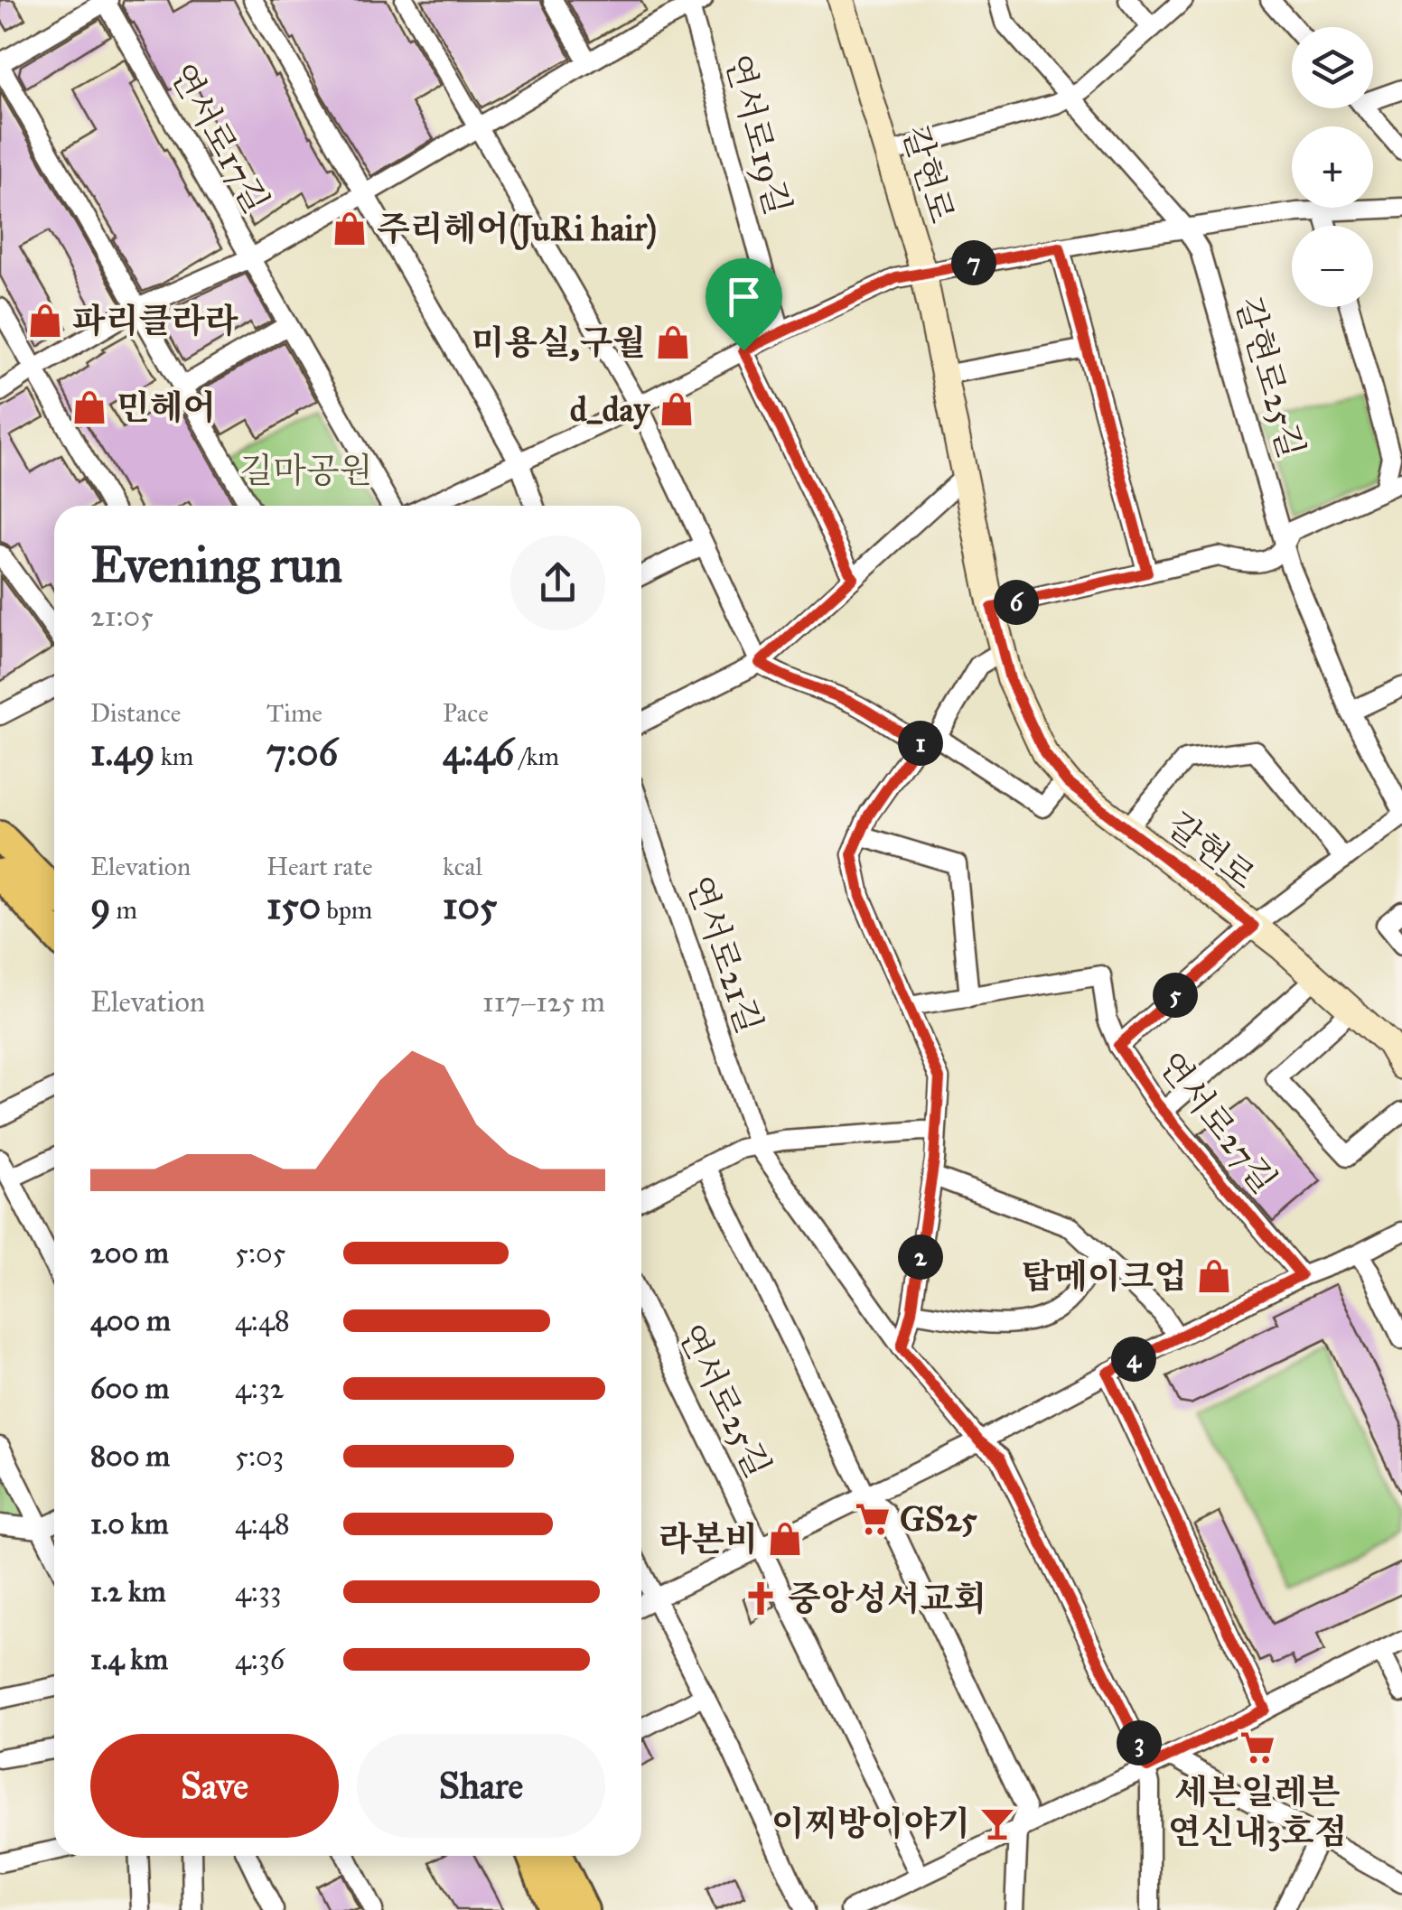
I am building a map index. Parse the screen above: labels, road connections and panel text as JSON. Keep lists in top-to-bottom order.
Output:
{
  "streets": {
    "main road": ["갈현로"],
    "street": [
      "연서로19길",
      "연서로17길",
      "갈현로25길",
      "연서로21길",
      "연서로27길",
      "연서로25길"
    ]
  },
  "crossings": [
    ["연서로19길", "연서로17길"],
    ["갈현로", "연서로27길"]
  ],
  "parks": ["길마공원"],
  "places": {
    "shop": [
      "주리헤어(JuRi hair)",
      "파리클라라",
      "미용실,구월",
      "민헤어",
      "d_day",
      "탑메이크업",
      "라본비"
    ],
    "supermarket": ["GS25", "세븐일레븐 연신내3호점"],
    "church": ["중앙성서교회"],
    "bar": ["이찌방이야기"]
  },
  "page": {
    "map_buttons": ["+", "−"],
    "pins": [
      "7",
      "6",
      "1",
      "5",
      "2",
      "4",
      "3"
    ],
    "heading": ["Evening run", "21:05"],
    "stats": [
      ["Distance", "1.49 km"],
      ["Time", "7:06"],
      ["Pace", "4:46 /km"],
      ["Elevation", "9 m"],
      ["Heart rate", "150 bpm"],
      ["kcal", "105"]
    ],
    "chart": ["Elevation", "117–125 m"],
    "list": [
      {
        "name": "200 m",
        "note": "5:05"
      },
      {
        "name": "400 m",
        "note": "4:48"
      },
      {
        "name": "600 m",
        "note": "4:32"
      },
      {
        "name": "800 m",
        "note": "5:03"
      },
      {
        "name": "1.0 km",
        "note": "4:48"
      },
      {
        "name": "1.2 km",
        "note": "4:33"
      },
      {
        "name": "1.4 km",
        "note": "4:36"
      }
    ],
    "buttons": ["Save", "Share"]
  }
}
